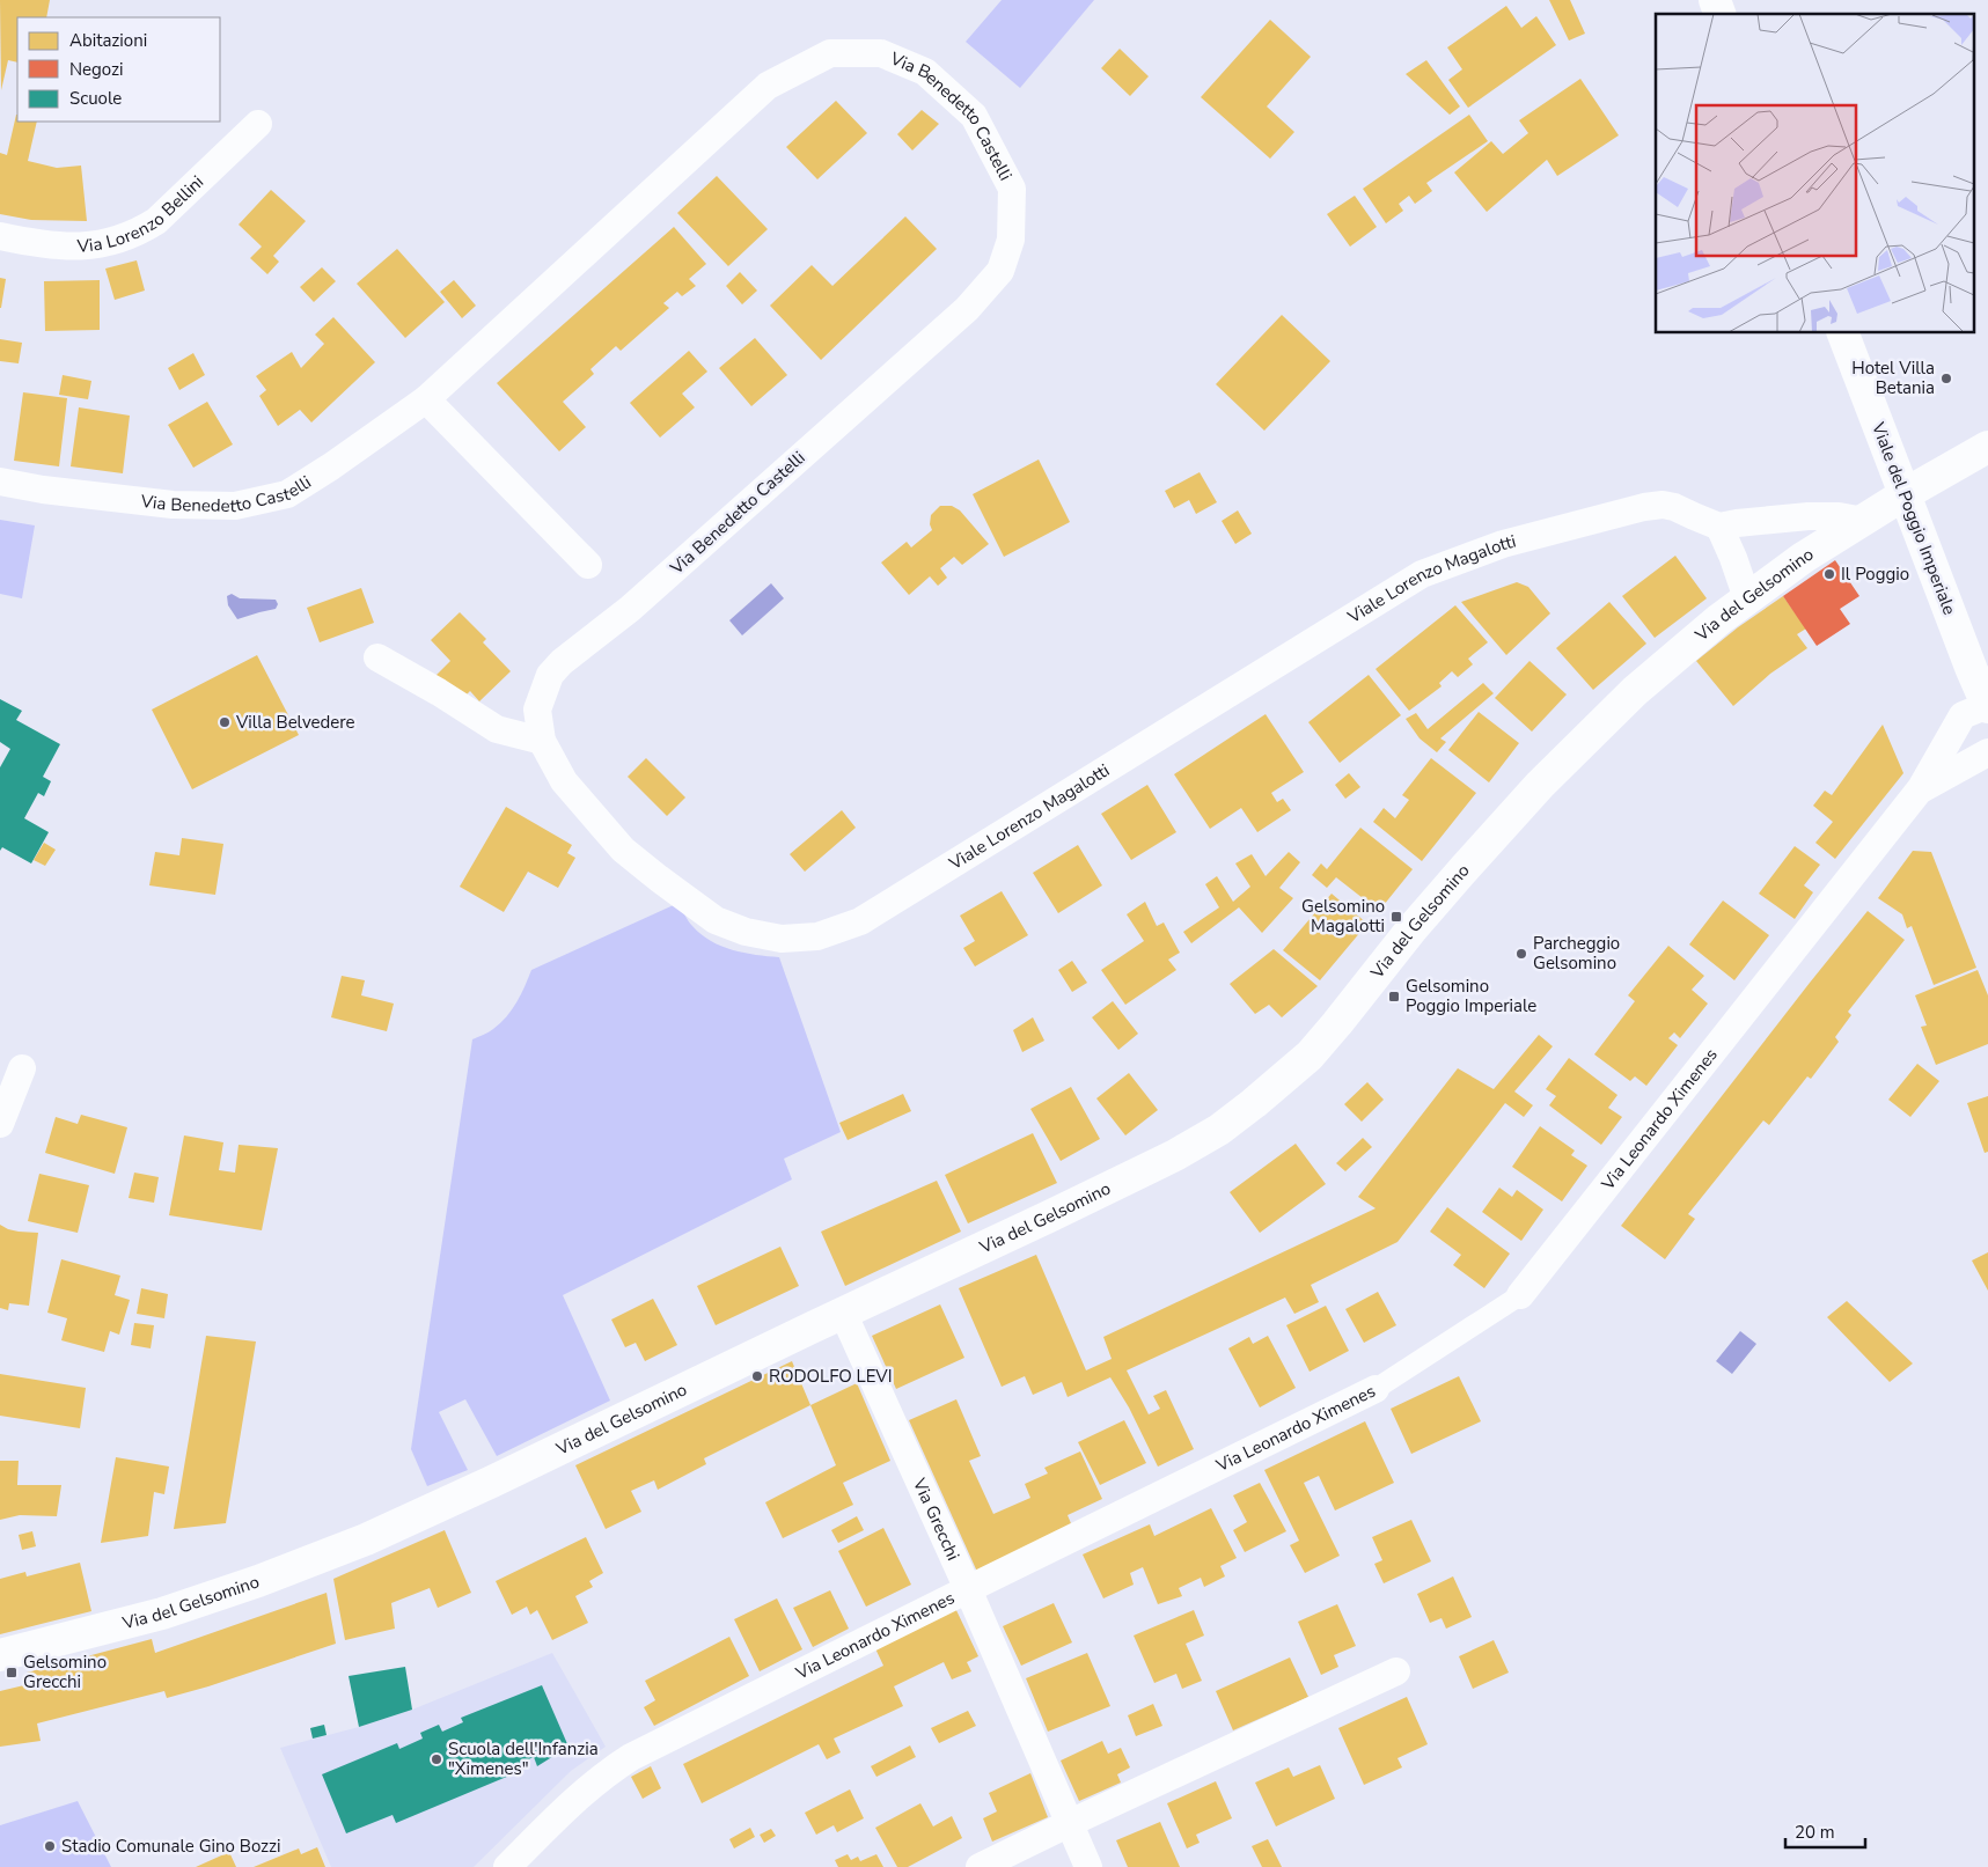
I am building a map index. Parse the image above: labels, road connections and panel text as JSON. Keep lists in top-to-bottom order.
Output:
{
  "streets": {
    "main road": ["Viale del Poggio Imperiale", "Via del Gelsomino"],
    "street": [
      "Via Benedetto Castelli",
      "Via Lorenzo Bellini",
      "Viale Lorenzo Magalotti",
      "Via Leonardo Ximenes",
      "Via Grecchi"
    ]
  },
  "crossings": [
    ["Via Benedetto Castelli", "Viale Lorenzo Magalotti"],
    ["Viale del Poggio Imperiale", "Via del Gelsomino"],
    ["Viale del Poggio Imperiale", "Via Leonardo Ximenes"],
    ["Via del Gelsomino", "Via Grecchi"],
    ["Via Leonardo Ximenes", "Via Grecchi"]
  ],
  "places": {
    "other": [
      "Hotel Villa Betania",
      "Il Poggio",
      "Villa Belvedere",
      "Parcheggio Gelsomino",
      "RODOLFO LEVI",
      "Scuola dell'Infanzia \"Ximenes\"",
      "Stadio Comunale Gino Bozzi"
    ],
    "transit": ["Gelsomino Magalotti", "Gelsomino Poggio Imperiale", "Gelsomino Grecchi"]
  },
  "legend": ["Abitazioni", "Negozi", "Scuole"],
  "scale_bar": "20 m"
}
